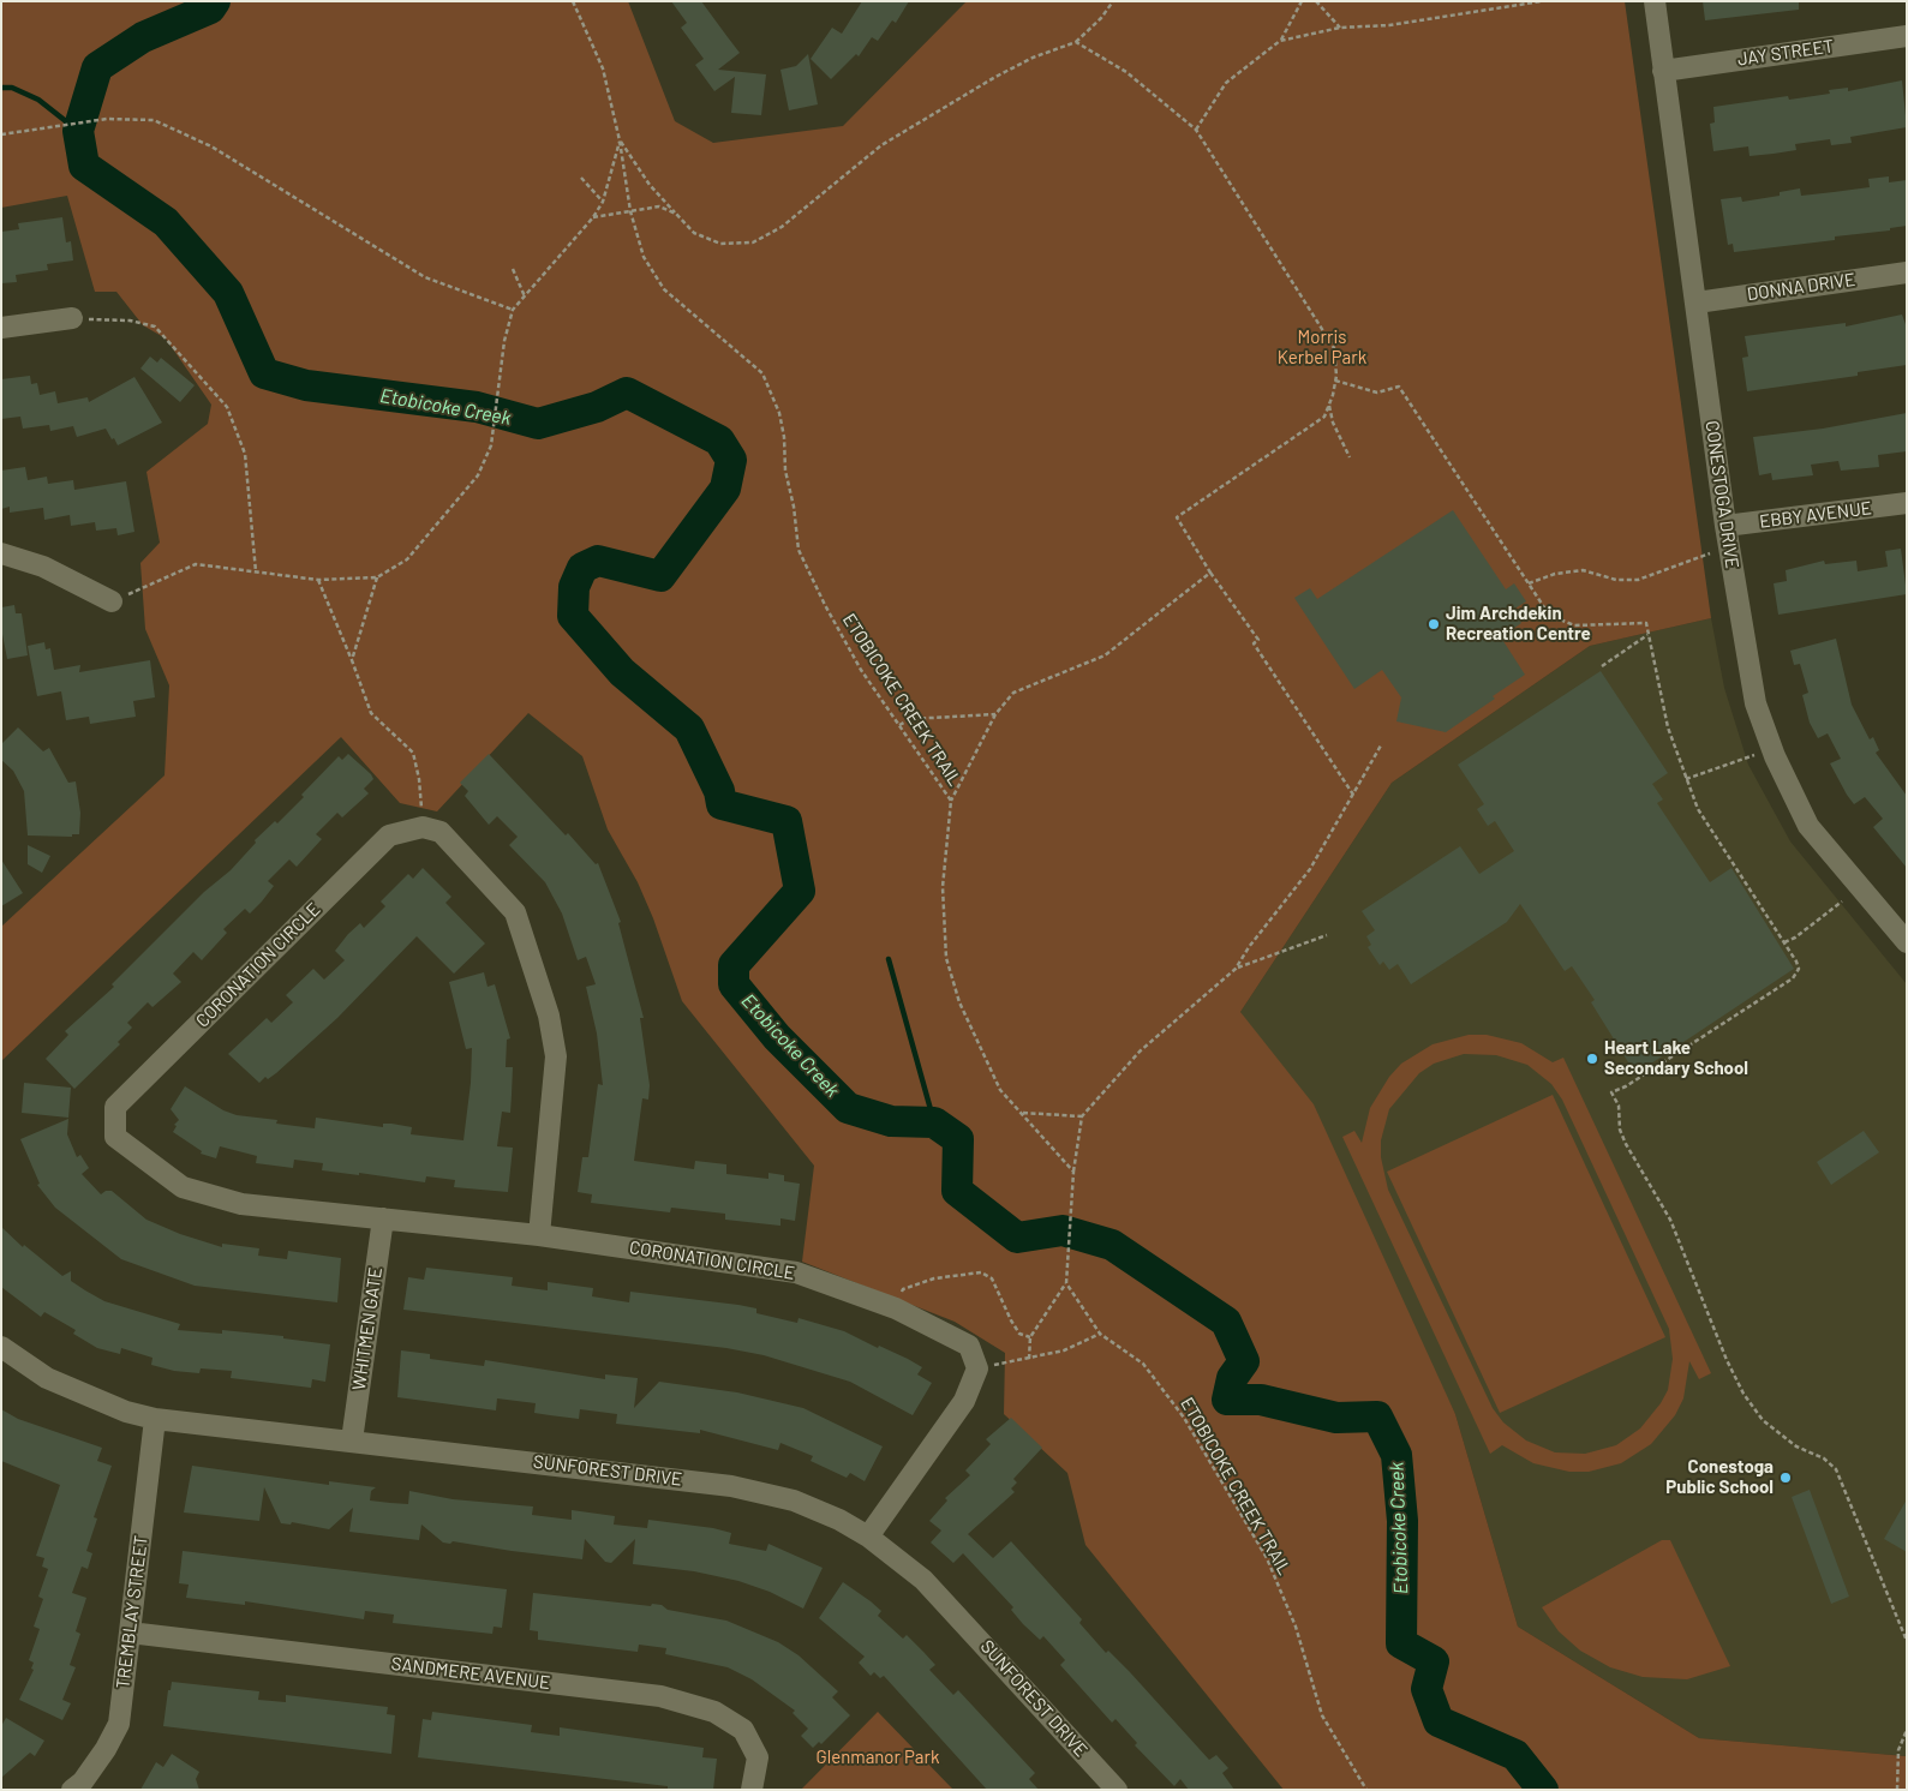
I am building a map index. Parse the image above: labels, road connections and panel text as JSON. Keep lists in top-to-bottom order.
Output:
{
  "streets": {
    "street": [
      "JAY STREET",
      "DONNA DRIVE",
      "CONESTOGA DRIVE",
      "EBBY AVENUE",
      "CORONATION CIRCLE",
      "WHITMEN GATE",
      "SUNFOREST DRIVE",
      "TREMBLAY STREET",
      "SANDMERE AVENUE"
    ],
    "path": ["ETOBICOKE CREEK TRAIL"]
  },
  "crossings": [
    ["JAY STREET", "CONESTOGA DRIVE"],
    ["DONNA DRIVE", "CONESTOGA DRIVE"],
    ["CONESTOGA DRIVE", "EBBY AVENUE"],
    ["CORONATION CIRCLE", "WHITMEN GATE"],
    ["WHITMEN GATE", "SUNFOREST DRIVE"],
    ["SUNFOREST DRIVE", "TREMBLAY STREET"],
    ["TREMBLAY STREET", "SANDMERE AVENUE"]
  ],
  "water": ["Etobicoke Creek"],
  "parks": ["Morris Kerbel Park", "Glenmanor Park"],
  "places": ["Jim Archdekin Recreation Centre", "Heart Lake Secondary School", "Conestoga Public School"]
}
